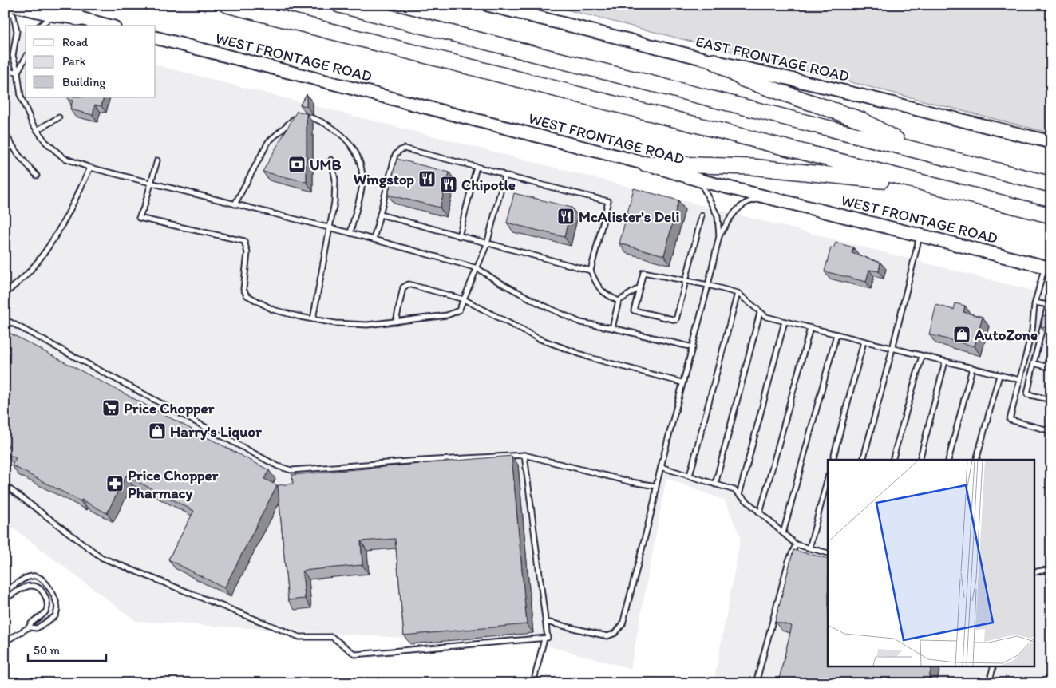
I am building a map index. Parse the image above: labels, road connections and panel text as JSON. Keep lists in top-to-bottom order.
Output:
{
  "streets": {
    "street": ["WEST FRONTAGE ROAD", "EAST FRONTAGE ROAD"]
  },
  "places": {
    "bank": ["UMB"],
    "restaurant": ["Wingstop", "Chipotle", "McAlister's Deli"],
    "shop": ["AutoZone", "Harry's Liquor"],
    "supermarket": ["Price Chopper"],
    "pharmacy": ["Price Chopper Pharmacy"]
  },
  "legend": ["Road", "Park", "Building"],
  "scale_bar": "50 m"
}
